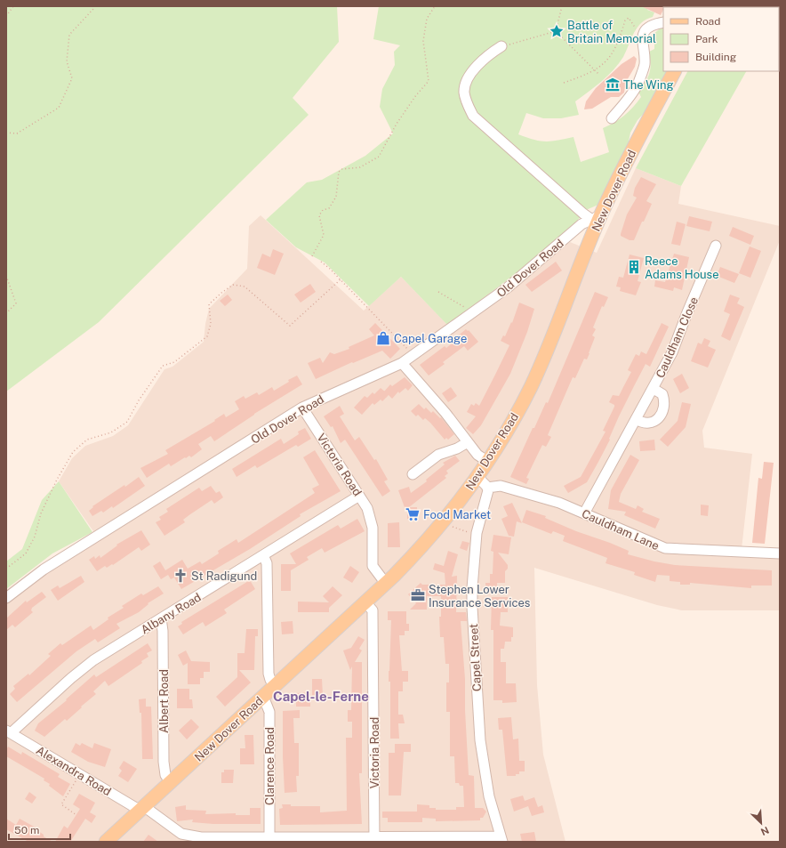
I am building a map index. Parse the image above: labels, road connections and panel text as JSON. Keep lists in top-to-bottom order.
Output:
{
  "streets": {
    "main road": ["New Dover Road"],
    "street": [
      "Old Dover Road",
      "Cauldham Close",
      "Victoria Road",
      "Cauldham Lane",
      "Albany Road",
      "Capel Street",
      "Albert Road",
      "Clarence Road",
      "Alexandra Road"
    ]
  },
  "crossings": [
    ["New Dover Road", "Old Dover Road"],
    ["New Dover Road", "Victoria Road"],
    ["New Dover Road", "Albert Road"],
    ["New Dover Road", "Clarence Road"],
    ["New Dover Road", "Alexandra Road"],
    ["Old Dover Road", "Victoria Road"],
    ["Cauldham Close", "Cauldham Lane"],
    ["Victoria Road", "Albany Road"],
    ["Victoria Road", "Alexandra Road"],
    ["Cauldham Lane", "Capel Street"],
    ["Albany Road", "Albert Road"],
    ["Albany Road", "Alexandra Road"],
    ["Capel Street", "Alexandra Road"],
    ["Clarence Road", "Alexandra Road"]
  ],
  "districts": ["Capel-le-Ferne"],
  "places": {
    "place": ["Battle of Britain Memorial"],
    "museum": ["The Wing"],
    "building": ["Reece Adams House"],
    "shop": ["Capel Garage"],
    "supermarket": ["Food Market"],
    "church": ["St Radigund"],
    "office": ["Stephen Lower Insurance Services"]
  },
  "legend": ["Road", "Park", "Building"],
  "scale_bar": "50 m",
  "north": "bottom right"
}
